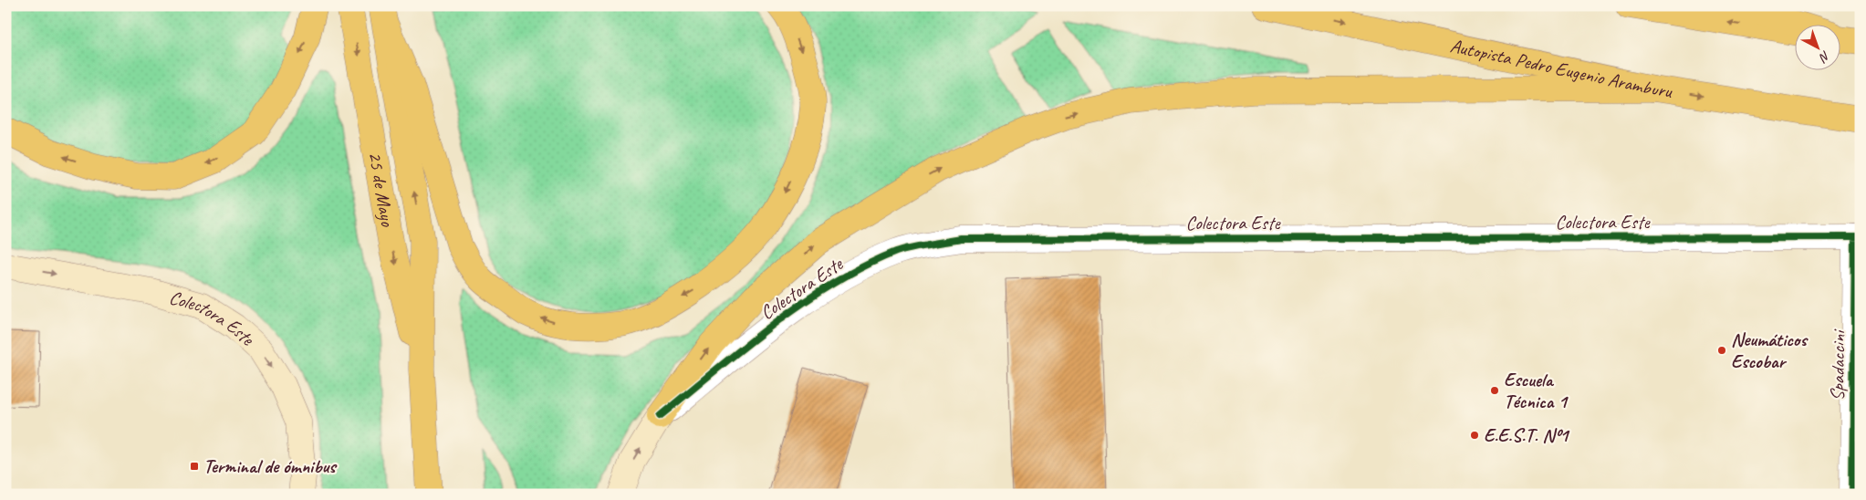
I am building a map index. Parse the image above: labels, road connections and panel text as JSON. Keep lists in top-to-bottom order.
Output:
{
  "streets": {
    "main road": ["Autopista Pedro Eugenio Aramburu", "25 de Mayo", "Colectora Este"],
    "street": ["Spadaccini"]
  },
  "crossings": [
    ["Colectora Este", "Spadaccini"]
  ],
  "places": {
    "other": ["Neumáticos Escobar", "Escuela Técnica 1", "E.E.S.T. Nº1"],
    "transit": ["Terminal de ómnibus"]
  },
  "north": "bottom right"
}
